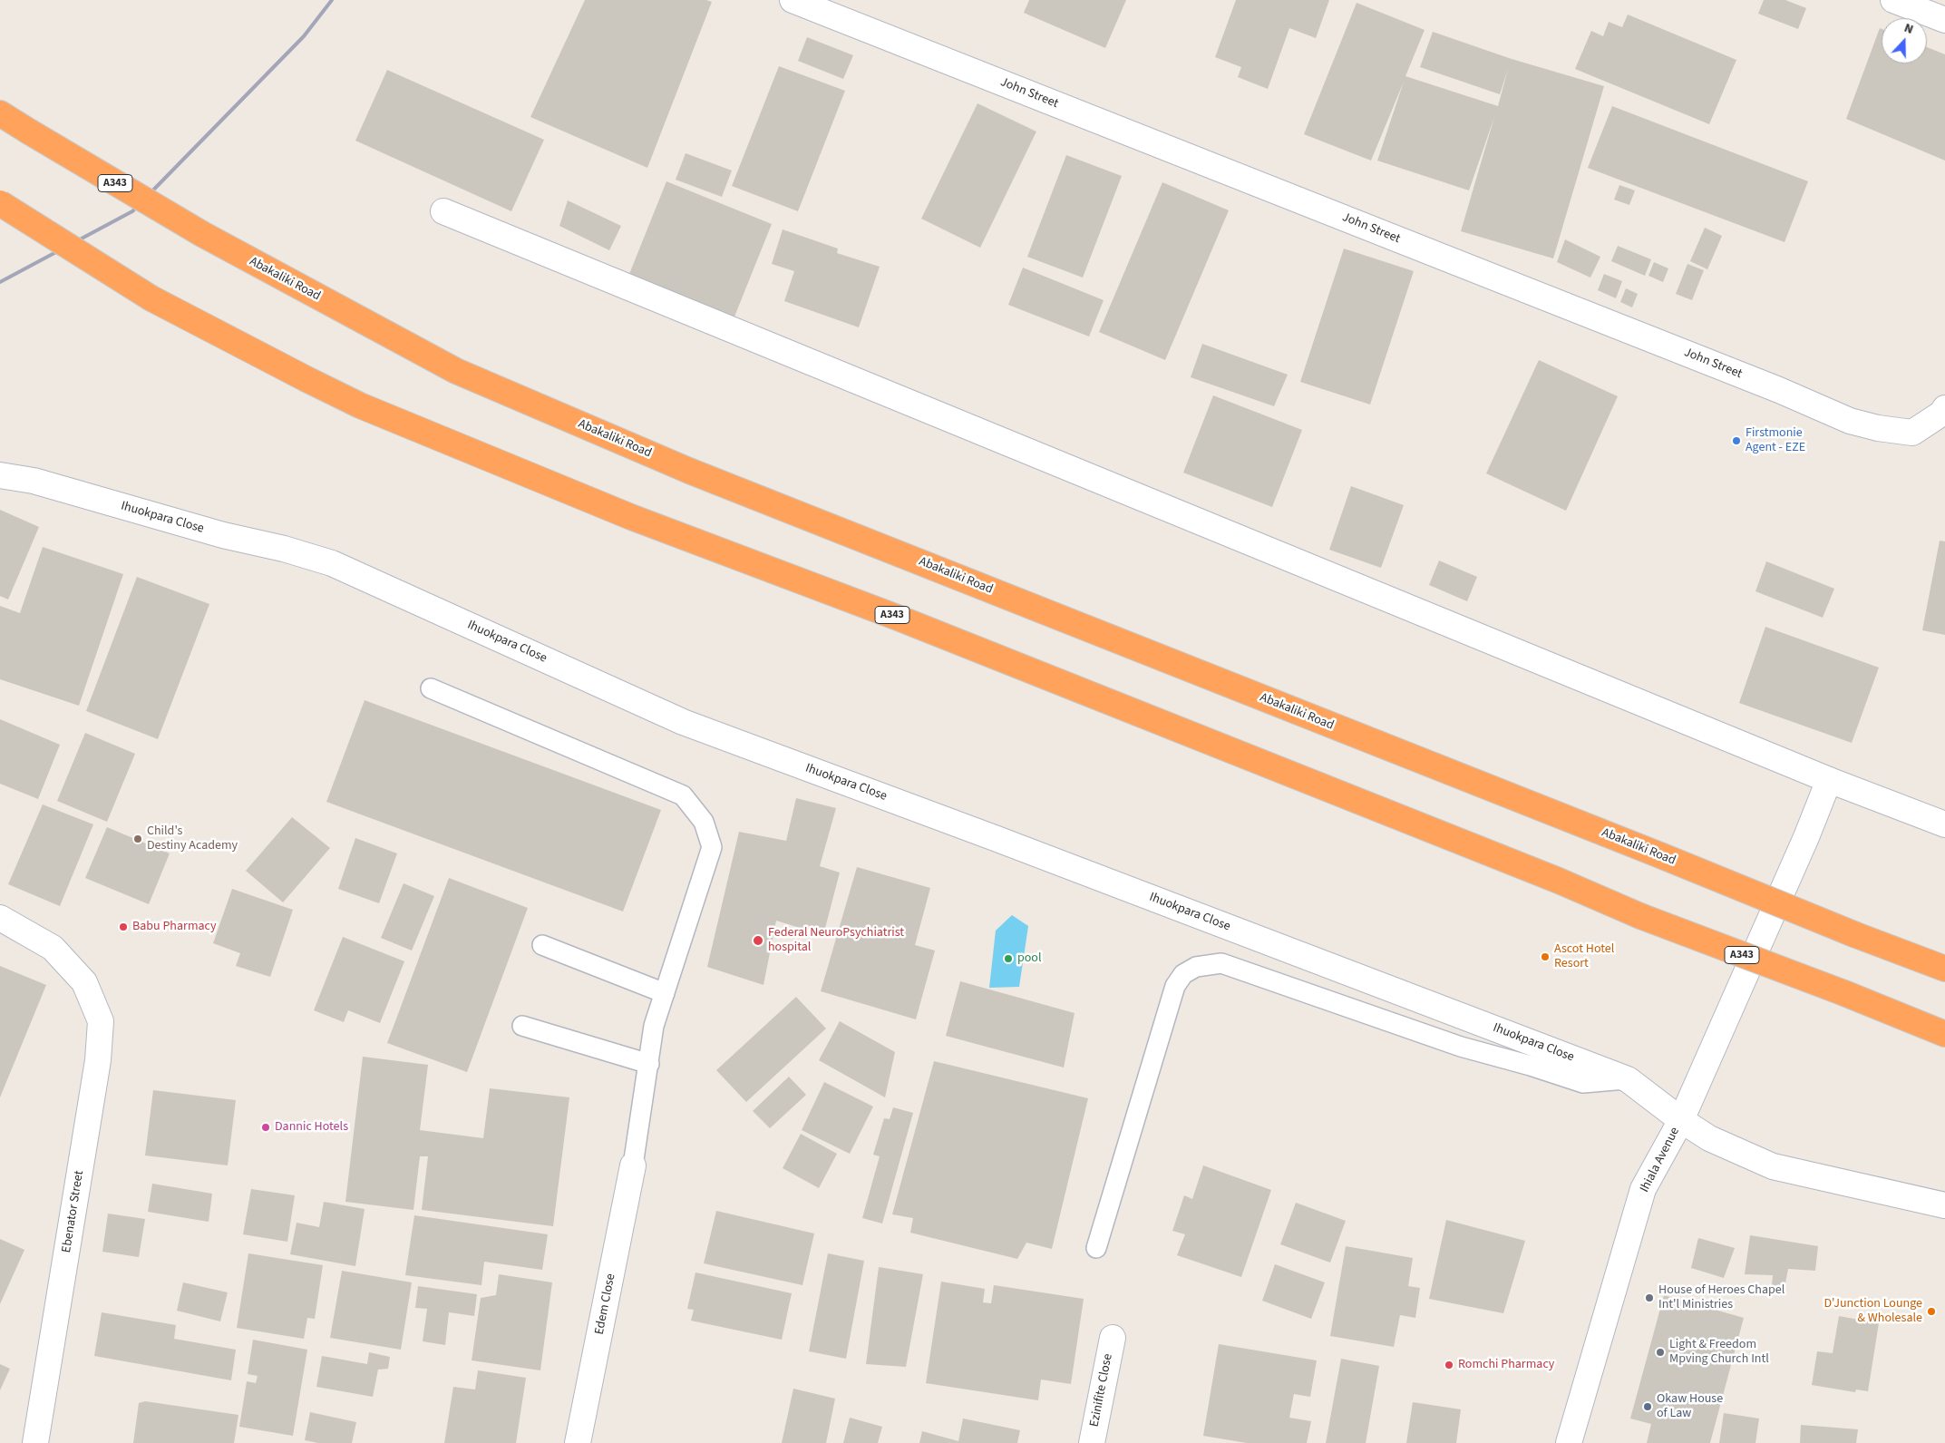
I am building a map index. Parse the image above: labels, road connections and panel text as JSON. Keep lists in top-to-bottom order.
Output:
{
  "streets": {
    "highway": ["A343", "Abakaliki Road"],
    "street": [
      "John Street",
      "Ihuokpara Close",
      "Ihiala Avenue",
      "Ebenator Street",
      "Edem Close",
      "Ezinifite Close"
    ]
  },
  "crossings": [
    ["Ihuokpara Close", "Ihiala Avenue"]
  ],
  "places": [
    "Firstmonie Agent - EZE",
    "Child's Destiny Academy",
    "Babu Pharmacy",
    "Federal NeuroPsychiatrist hospital",
    "Ascot Hotel Resort",
    "pool",
    "Dannic Hotels",
    "House of Heroes Chapel Int'l Ministries",
    "D'Junction Lounge & Wholesale",
    "Light & Freedom Mpving Church Intl",
    "Romchi Pharmacy",
    "Okaw House of Law"
  ],
  "north": "top"
}
